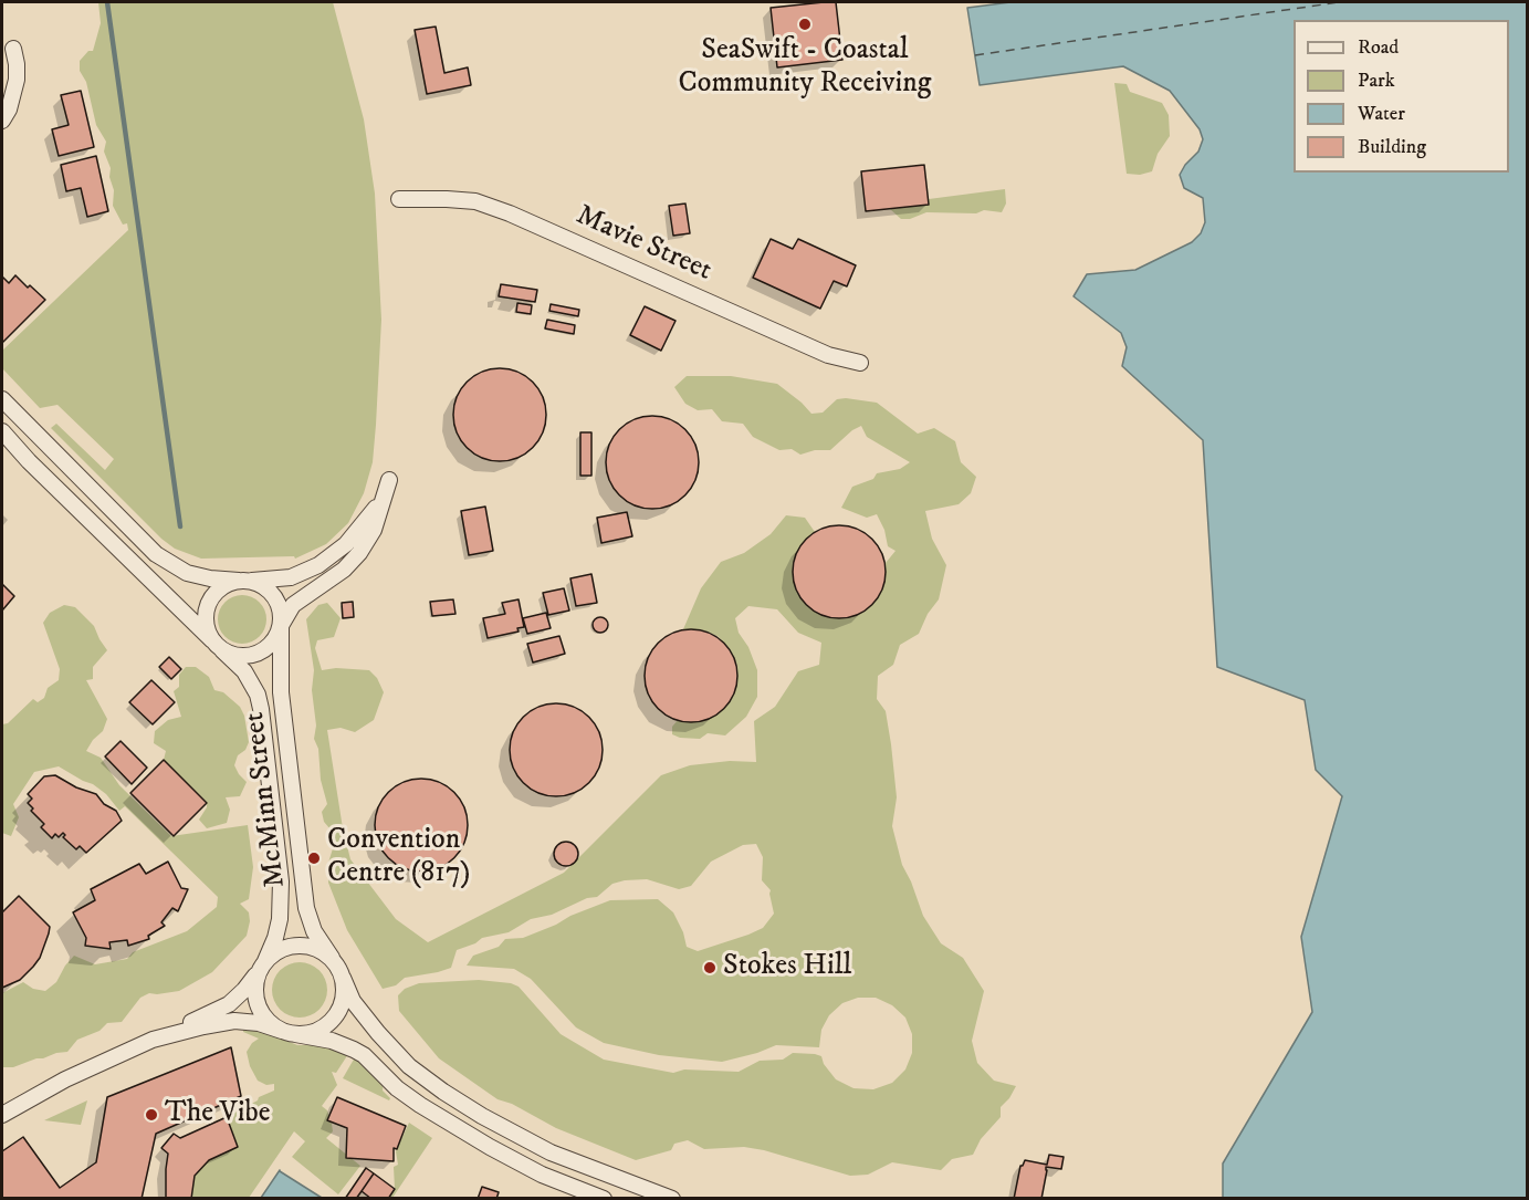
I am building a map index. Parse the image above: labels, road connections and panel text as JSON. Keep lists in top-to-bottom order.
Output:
{
  "streets": {
    "street": ["Mavie Street", "McMinn Street"]
  },
  "places": [
    "SeaSwift - Coastal Community Receiving",
    "Convention Centre (817)",
    "Stokes Hill",
    "The Vibe"
  ],
  "legend": [
    "Road",
    "Park",
    "Water",
    "Building"
  ]
}
